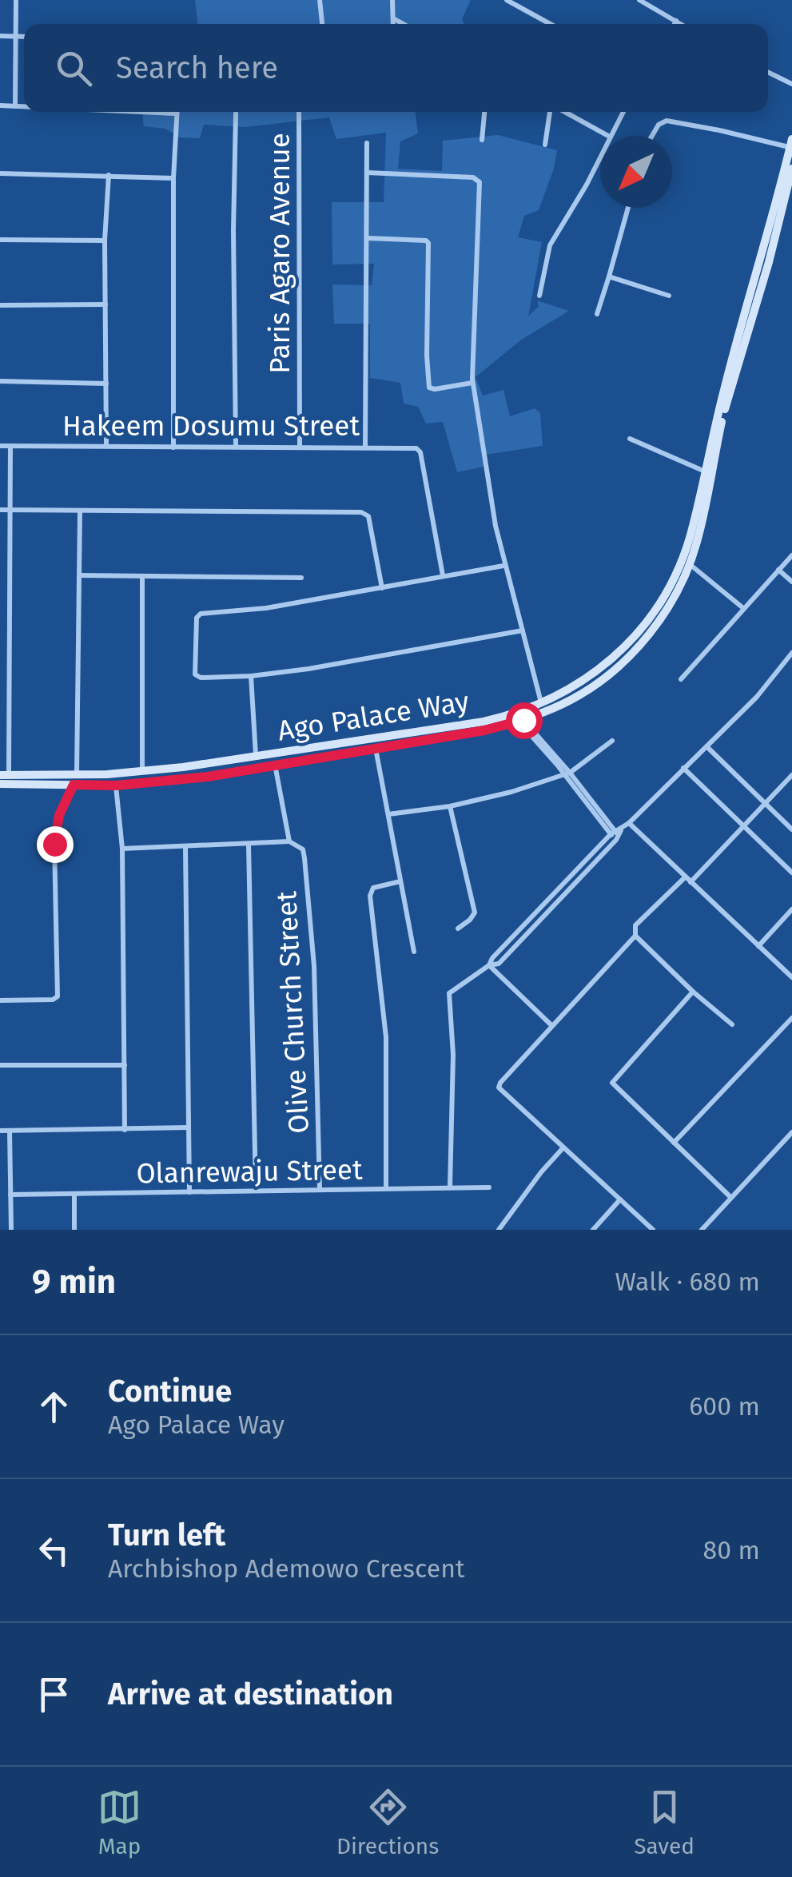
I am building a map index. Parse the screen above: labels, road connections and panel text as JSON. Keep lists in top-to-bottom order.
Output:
{
  "streets": {
    "main road": ["Ago Palace Way"],
    "street": [
      "Paris Agaro Avenue",
      "Hakeem Dosumu Street",
      "Olive Church Street",
      "Olanrewaju Street"
    ]
  },
  "crossings": [
    ["Paris Agaro Avenue", "Hakeem Dosumu Street"],
    ["Ago Palace Way", "Olive Church Street"],
    ["Olive Church Street", "Olanrewaju Street"]
  ],
  "north": "bottom left",
  "page": {
    "search": "Search here",
    "heading": ["9 min", "Walk · 680 m"],
    "list": [
      ["Continue", "Ago Palace Way", "600 m"],
      ["Turn left", "Archbishop Ademowo Crescent", "80 m"],
      "Arrive at destination"
    ],
    "nav": ["Map", "Directions", "Saved"]
  }
}
